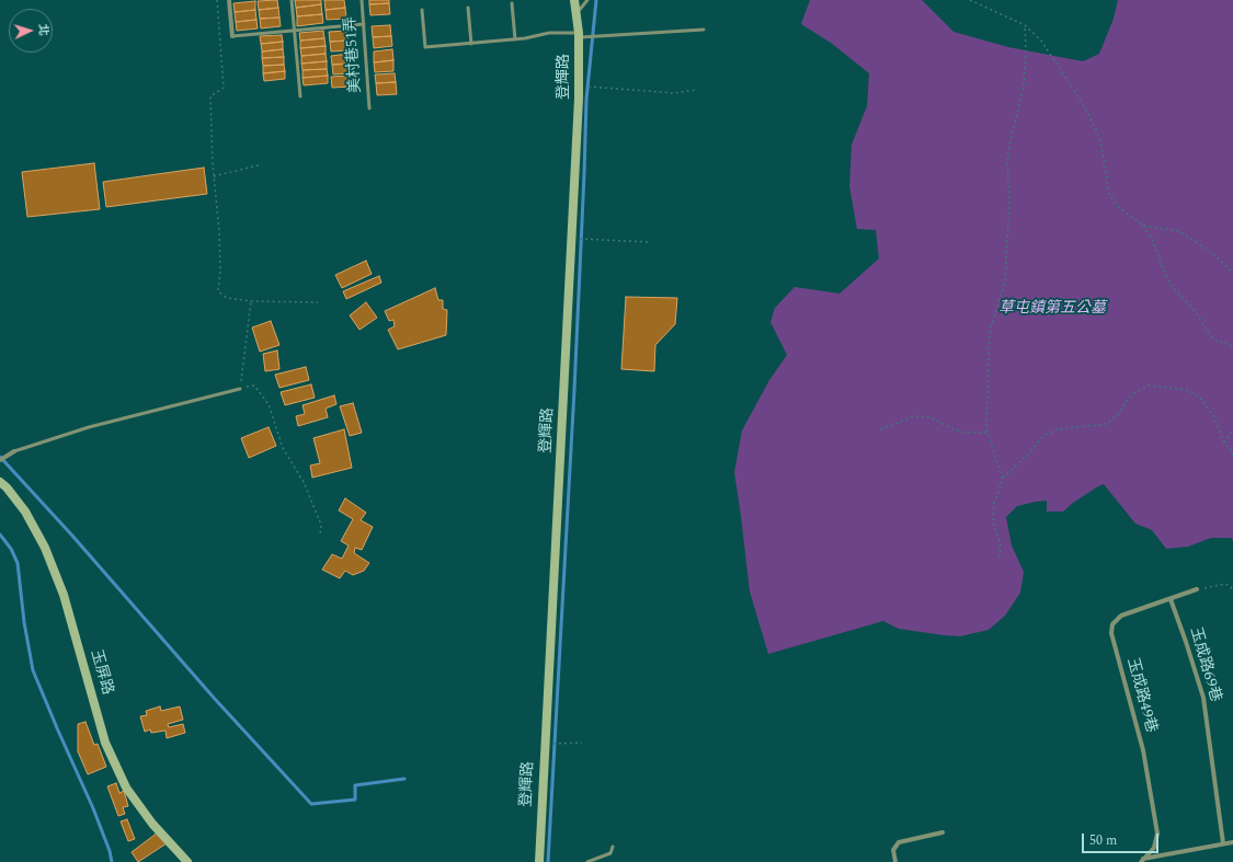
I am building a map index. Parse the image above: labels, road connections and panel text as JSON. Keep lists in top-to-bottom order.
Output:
{
  "streets": {
    "street": [
      "登輝路",
      "玉成路69巷",
      "玉屏路",
      "玉成路49巷"
    ],
    "lane": ["美村巷51弄"]
  },
  "crossings": [
    ["玉成路69巷", "玉成路49巷"]
  ],
  "parks": ["草屯鎮第五公墓"],
  "scale_bar": "50 m",
  "north": "right"
}
